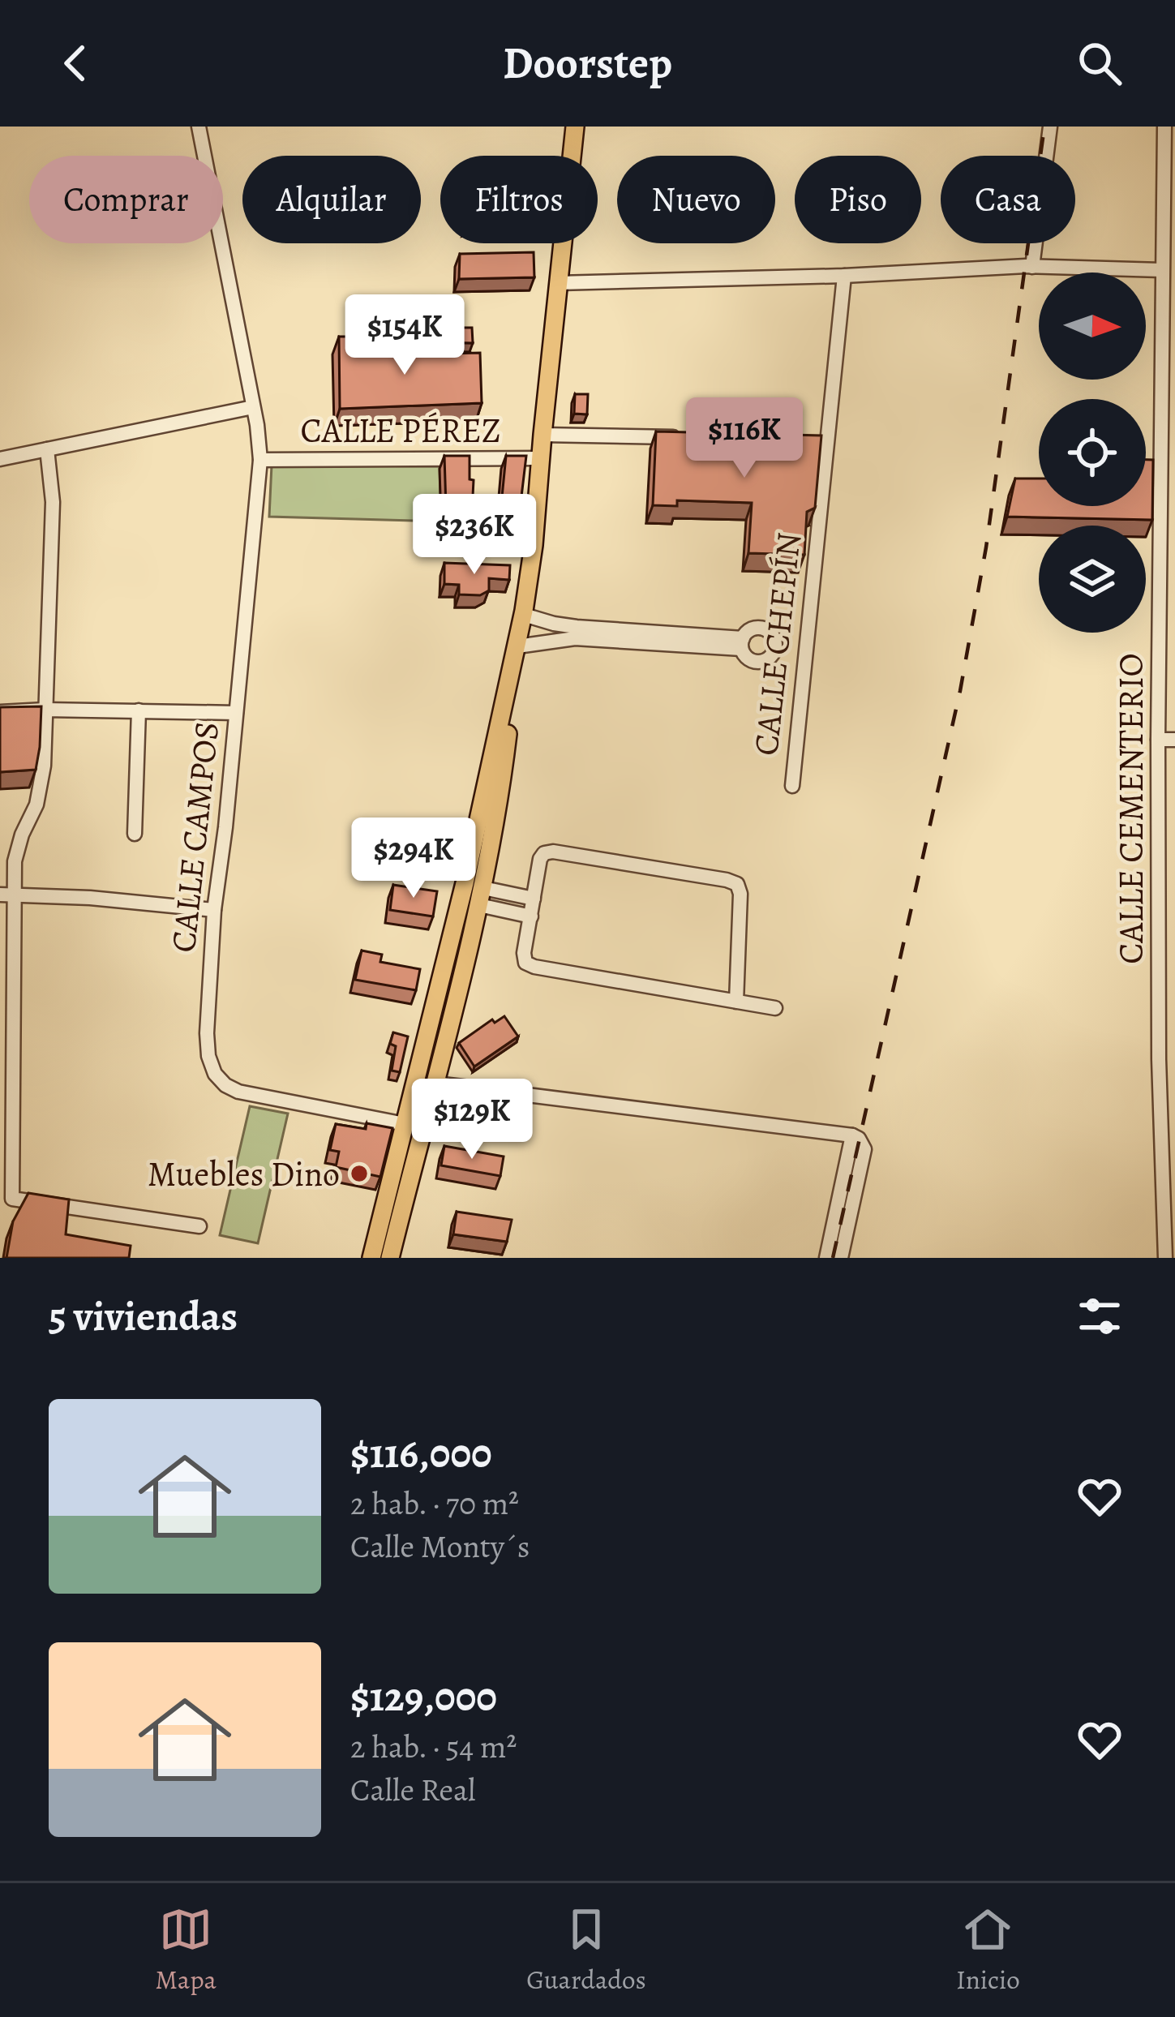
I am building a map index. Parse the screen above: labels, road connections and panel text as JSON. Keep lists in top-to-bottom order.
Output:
{
  "streets": {
    "street": [
      "CALLE PÉREZ",
      "CALLE CHEPÍN",
      "CALLE CEMENTERIO",
      "CALLE CAMPOS"
    ]
  },
  "crossings": [
    ["CALLE PÉREZ", "CALLE CAMPOS"]
  ],
  "places": ["Muebles Dino"],
  "north": "right",
  "page": {
    "header": "Doorstep",
    "chip": [
      "Comprar",
      "Alquilar",
      "Filtros",
      "Nuevo",
      "Piso",
      "Casa"
    ],
    "price": [
      "$154K",
      "$116K",
      "$236K",
      "$294K",
      "$129K"
    ],
    "heading": "5 viviendas",
    "list": [
      {
        "name": "$116,000",
        "note": "2 hab. · 70 m² · Calle Monty´s"
      },
      {
        "name": "$129,000",
        "note": "2 hab. · 54 m² · Calle Real"
      }
    ],
    "tabs": ["Mapa", "Guardados", "Inicio"]
  }
}
